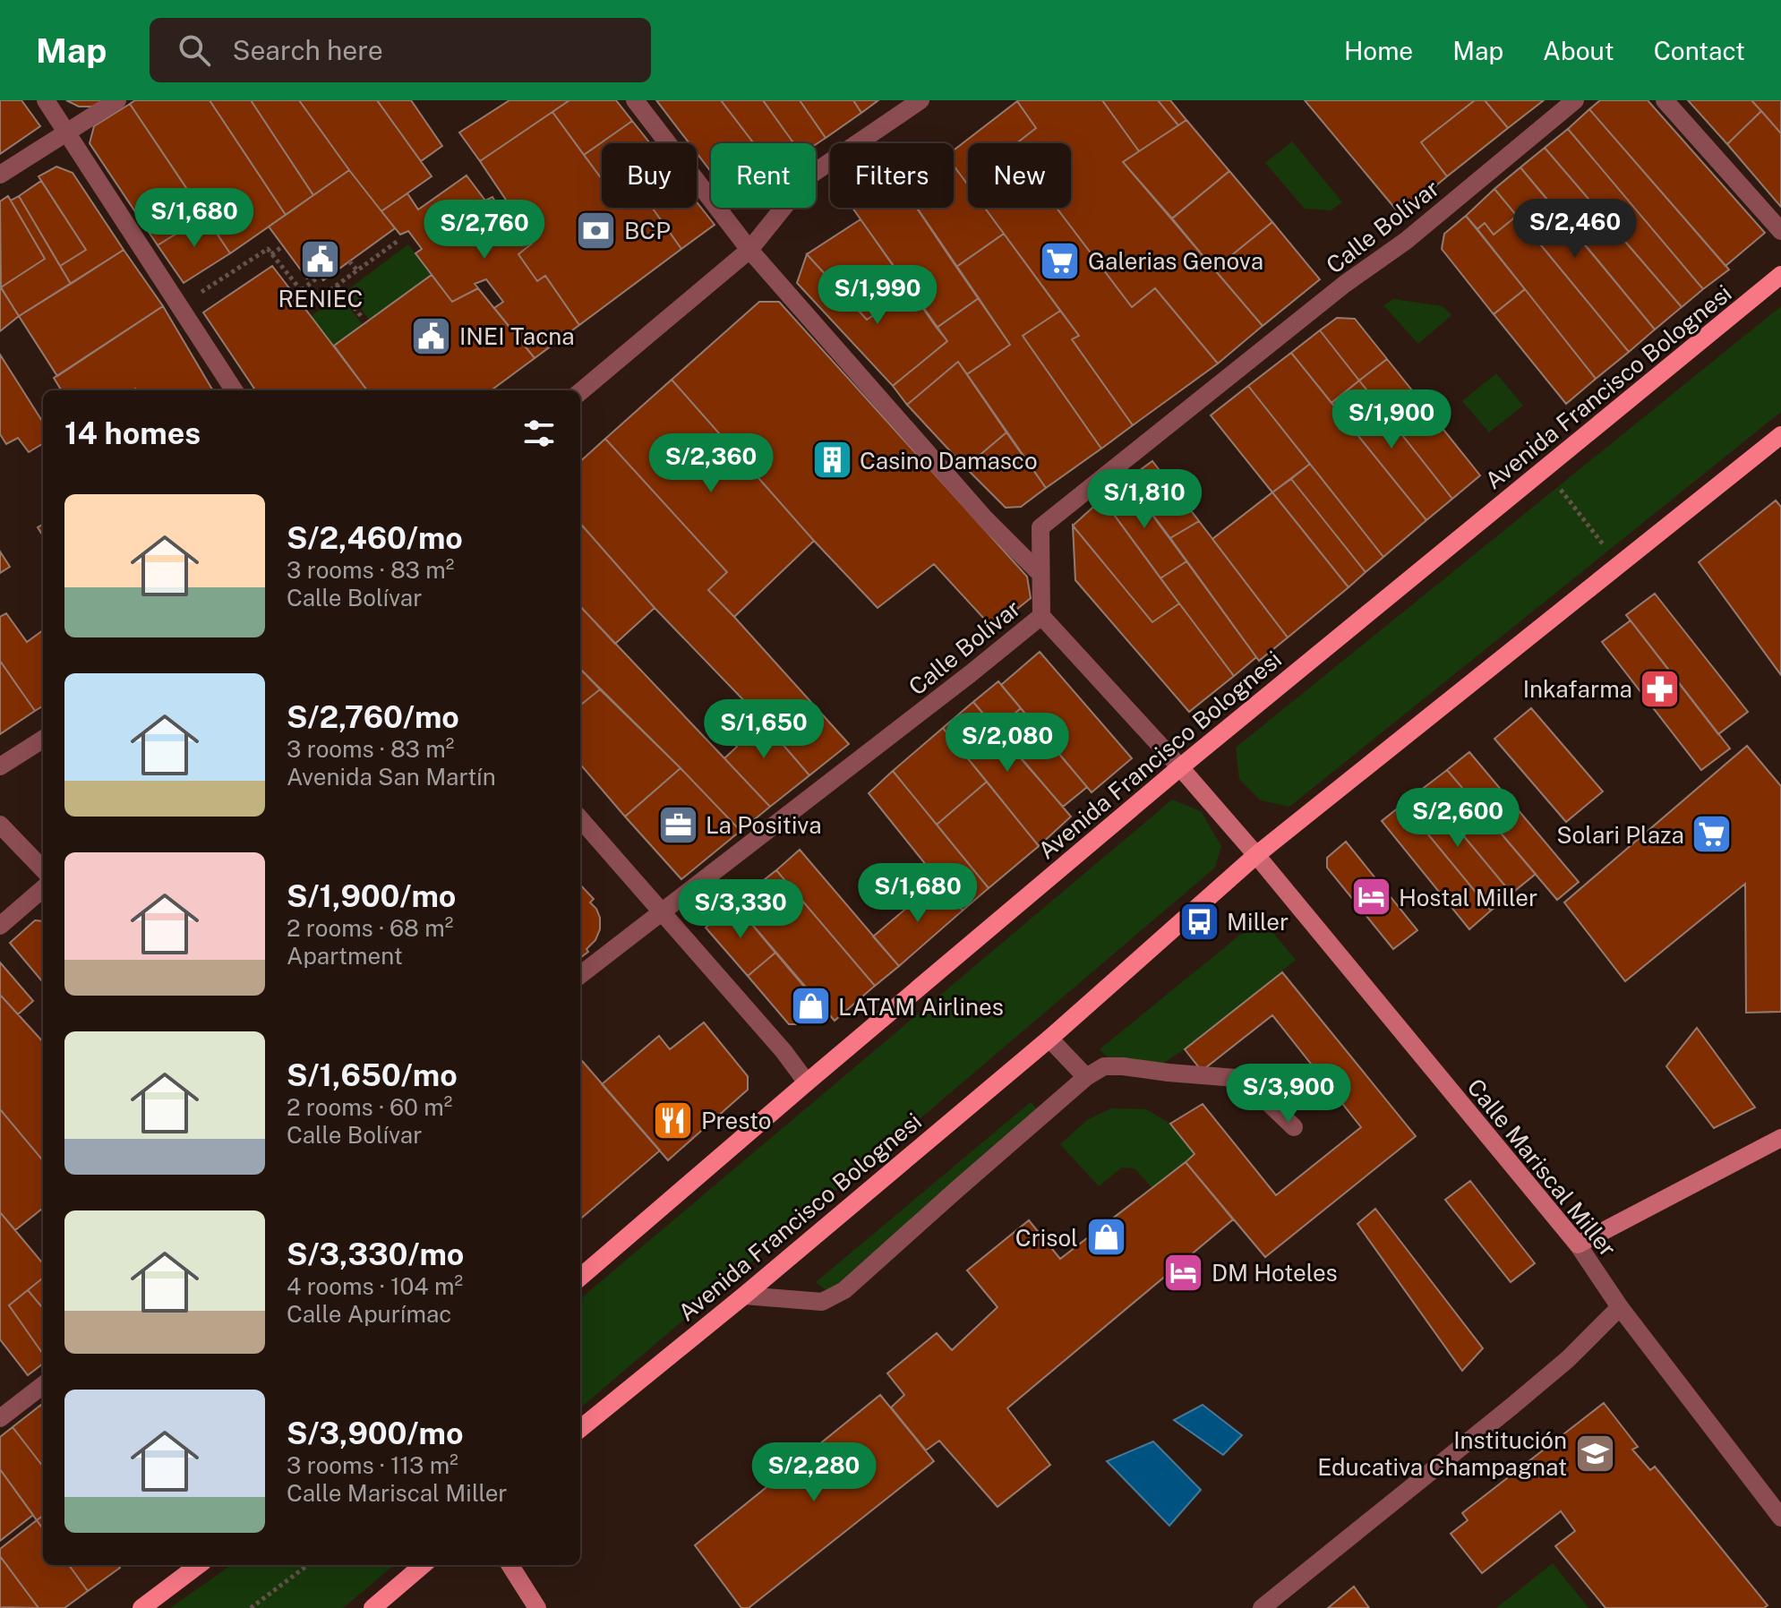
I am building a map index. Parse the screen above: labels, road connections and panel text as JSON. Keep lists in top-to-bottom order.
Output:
{
  "streets": {
    "main road": ["Avenida Francisco Bolognesi"],
    "street": ["Calle Bolívar", "Calle Mariscal Miller"]
  },
  "crossings": [
    ["Avenida Francisco Bolognesi", "Calle Mariscal Miller"]
  ],
  "places": {
    "bank": ["BCP"],
    "public building": ["RENIEC", "INEI Tacna"],
    "supermarket": ["Galerias Genova", "Solari Plaza"],
    "building": ["Casino Damasco"],
    "pharmacy": ["Inkafarma"],
    "office": ["La Positiva"],
    "hotel": ["Hostal Miller", "DM Hoteles"],
    "bus stop": ["Miller"],
    "shop": ["LATAM Airlines", "Crisol"],
    "restaurant": ["Presto"],
    "school or university": ["Institución Educativa Champagnat"]
  },
  "page": {
    "header": "Map",
    "search": "Search here",
    "nav": [
      "Home",
      "Map",
      "About",
      "Contact"
    ],
    "chip": [
      "Buy",
      "Rent",
      "Filters",
      "New"
    ],
    "price": [
      "S/1,680",
      "S/2,460",
      "S/2,760",
      "S/1,990",
      "S/1,900",
      "S/2,360",
      "S/1,810",
      "S/1,650",
      "S/2,080",
      "S/2,600",
      "S/1,680",
      "S/3,330",
      "S/3,900",
      "S/2,280"
    ],
    "heading": "14 homes",
    "list": [
      {
        "name": "S/2,460/mo",
        "note": "3 rooms · 83 m² · Calle Bolívar"
      },
      {
        "name": "S/2,760/mo",
        "note": "3 rooms · 83 m² · Avenida San Martín"
      },
      {
        "name": "S/1,900/mo",
        "note": "2 rooms · 68 m² · Apartment"
      },
      {
        "name": "S/1,650/mo",
        "note": "2 rooms · 60 m² · Calle Bolívar"
      },
      {
        "name": "S/3,330/mo",
        "note": "4 rooms · 104 m² · Calle Apurímac"
      },
      {
        "name": "S/3,900/mo",
        "note": "3 rooms · 113 m² · Calle Mariscal Miller"
      }
    ]
  }
}
